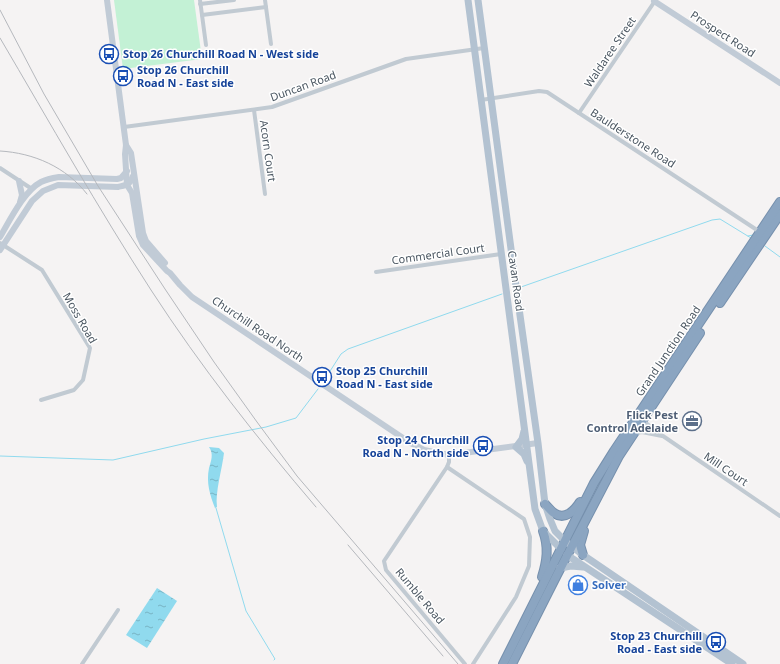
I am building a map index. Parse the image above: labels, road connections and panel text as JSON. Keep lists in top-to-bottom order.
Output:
{
  "streets": {
    "highway": ["Cavan Road", "Grand Junction Road"],
    "street": [
      "Prospect Road",
      "Waldaree Street",
      "Duncan Road",
      "Baulderstone Road",
      "Acorn Court",
      "Commercial Court",
      "Moss Road",
      "Churchill Road North",
      "Mill Court",
      "Rumble Road"
    ]
  },
  "crossings": [
    ["Prospect Road", "Waldaree Street"],
    ["Waldaree Street", "Baulderstone Road"],
    ["Duncan Road", "Acorn Court"],
    ["Duncan Road", "Cavan Road"],
    ["Duncan Road", "Churchill Road North"],
    ["Baulderstone Road", "Cavan Road"],
    ["Baulderstone Road", "Grand Junction Road"],
    ["Commercial Court", "Cavan Road"],
    ["Cavan Road", "Churchill Road North"],
    ["Cavan Road", "Grand Junction Road"],
    ["Churchill Road North", "Rumble Road"],
    ["Grand Junction Road", "Mill Court"]
  ],
  "places": {
    "bus stop": [
      "Stop 26 Churchill Road N - West side",
      "Stop 26 Churchill Road N - East side",
      "Stop 25 Churchill Road N - East side",
      "Stop 24 Churchill Road N - North side",
      "Stop 23 Churchill Road - East side"
    ],
    "office": ["Flick Pest Control Adelaide"],
    "shop": ["Solver"]
  }
}
